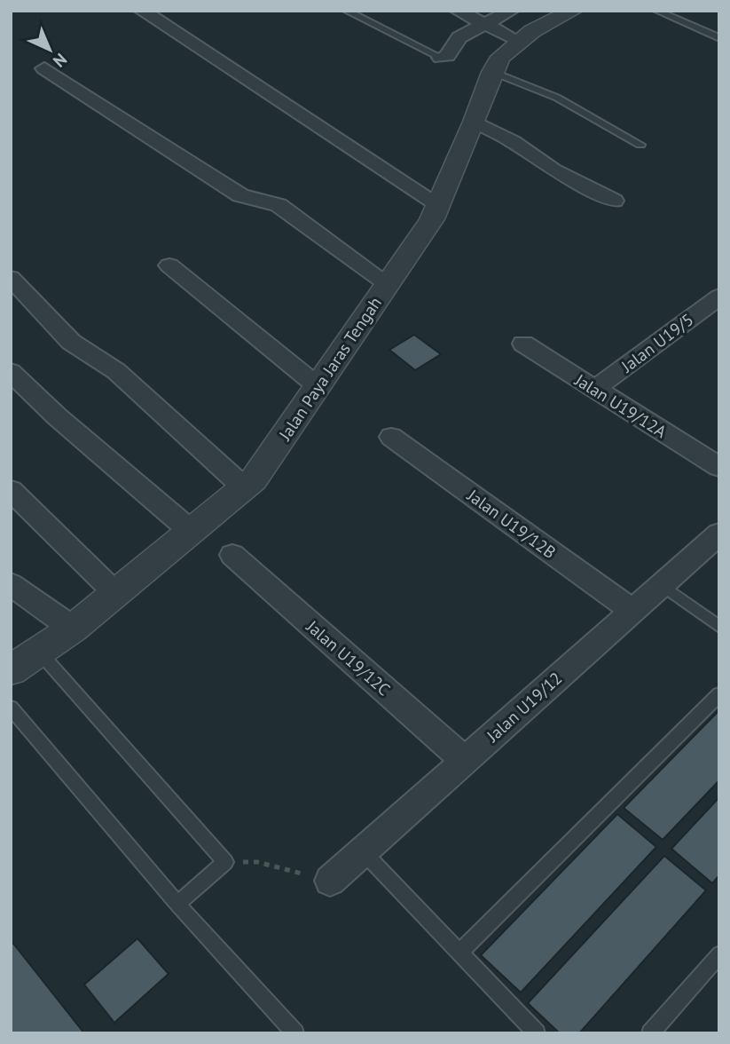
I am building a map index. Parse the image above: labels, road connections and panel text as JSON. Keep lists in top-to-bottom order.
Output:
{
  "streets": {
    "street": [
      "Jalan U19/5",
      "Jalan Paya Jaras Tengah",
      "Jalan U19/12A",
      "Jalan U19/12B",
      "Jalan U19/12C",
      "Jalan U19/12"
    ]
  },
  "crossings": [
    ["Jalan U19/5", "Jalan U19/12A"],
    ["Jalan U19/12B", "Jalan U19/12"],
    ["Jalan U19/12C", "Jalan U19/12"]
  ],
  "north": "bottom right"
}
